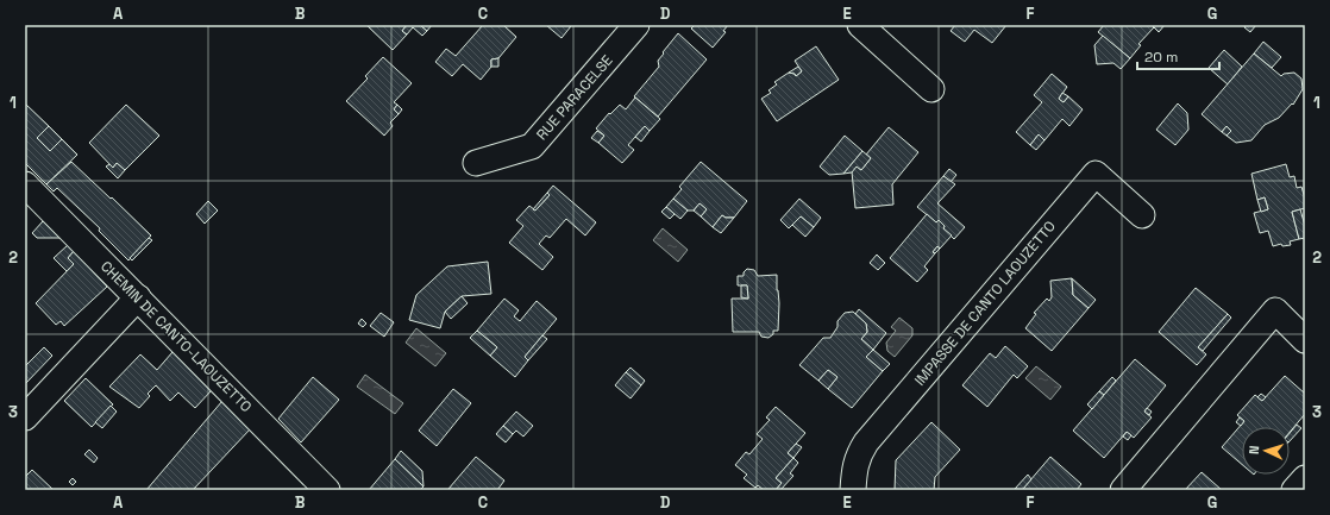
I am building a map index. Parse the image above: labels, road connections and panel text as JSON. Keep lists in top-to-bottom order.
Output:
{
  "streets": {
    "street": ["RUE PARACELSE", "IMPASSE DE CANTO LAOUZETTO", "CHEMIN DE CANTO-LAOUZETTO"]
  },
  "scale_bar": "20 m",
  "north": "left",
  "grid": {
    "columns": [
      "A",
      "B",
      "C",
      "D",
      "E",
      "F",
      "G"
    ],
    "rows": ["1", "2", "3"]
  }
}
